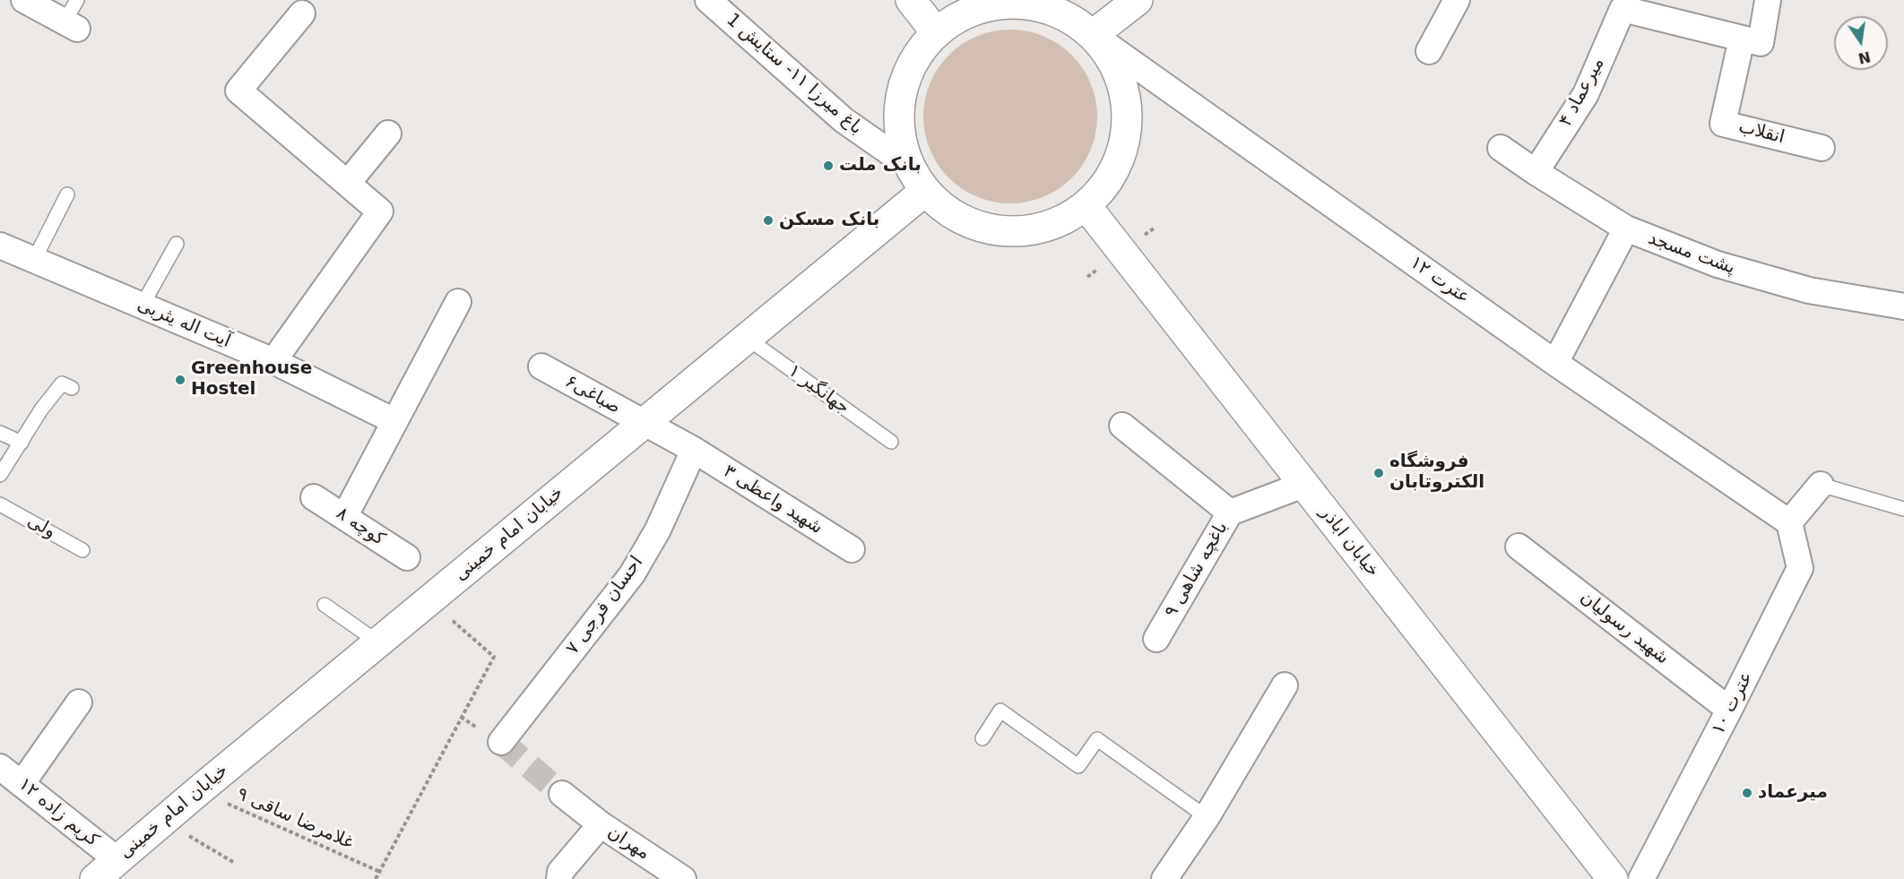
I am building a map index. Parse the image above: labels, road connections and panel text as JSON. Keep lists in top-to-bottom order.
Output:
{
  "streets": {
    "main road": ["خیابان امام خمینی", "خیابان اباذر"],
    "street": [
      "باغ میرزا ۱۱- ستایش 1",
      "میرعماد ۴",
      "انقلاب",
      "پشت مسجد",
      "عترت ۱۲",
      "آیت اله یثربی",
      "صباغی۶",
      "شهید واعظی ۳",
      "کوچه ۸",
      "باغچه شاهی ۹",
      "احسان فرجی ۷",
      "شهید رسولیان",
      "عترت ۱۰",
      "کریم زاده ۱۲",
      "مهران"
    ],
    "lane": ["جهانگیر ۱", "ولی"],
    "path": ["غلامرضا ساقی ۹"]
  },
  "crossings": [
    ["میرعماد ۴", "انقلاب"],
    ["میرعماد ۴", "پشت مسجد"],
    ["عترت ۱۲", "عترت ۱۰"],
    ["جهانگیر ۱", "خیابان امام خمینی"],
    ["صباغی۶", "خیابان امام خمینی"],
    ["شهید واعظی ۳", "احسان فرجی ۷"],
    ["خیابان امام خمینی", "کریم زاده ۱۲"],
    ["خیابان امام خمینی", "غلامرضا ساقی ۹"],
    ["خیابان اباذر", "باغچه شاهی ۹"],
    ["شهید رسولیان", "عترت ۱۰"]
  ],
  "places": [
    "بانک ملت",
    "بانک مسکن",
    "Greenhouse Hostel",
    "فروشگاه الکتروتابان",
    "میرعماد"
  ],
  "north": "bottom"
}
